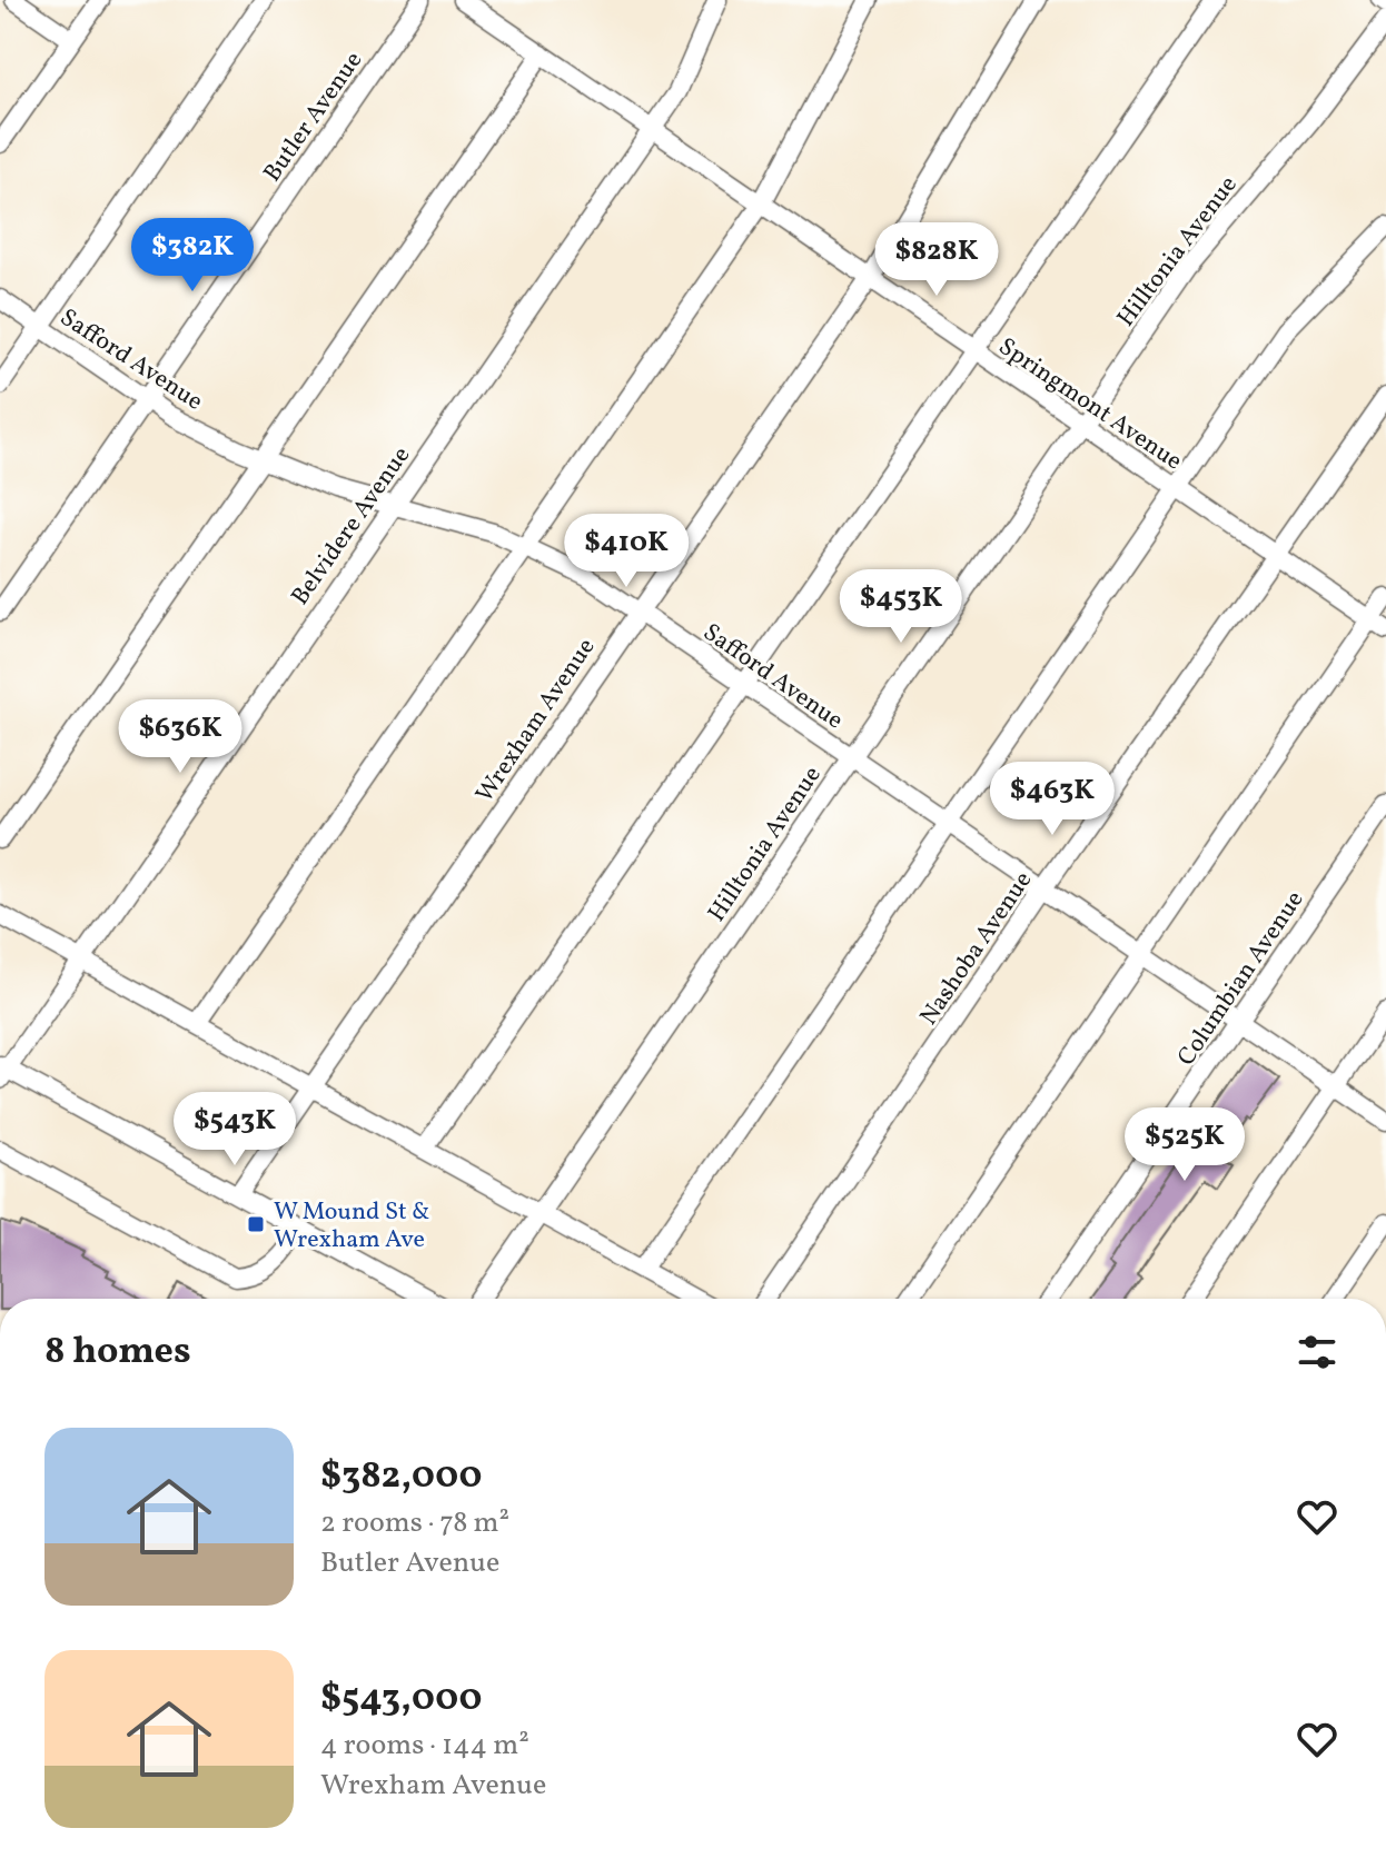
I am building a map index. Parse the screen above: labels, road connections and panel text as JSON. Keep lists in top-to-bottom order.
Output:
{
  "streets": {
    "street": [
      "Butler Avenue",
      "Hilltonia Avenue",
      "Safford Avenue",
      "Springmont Avenue",
      "Belvidere Avenue",
      "Wrexham Avenue",
      "Nashoba Avenue",
      "Columbian Avenue"
    ]
  },
  "crossings": [
    ["Butler Avenue", "Safford Avenue"],
    ["Hilltonia Avenue", "Safford Avenue"],
    ["Hilltonia Avenue", "Springmont Avenue"],
    ["Safford Avenue", "Belvidere Avenue"],
    ["Safford Avenue", "Wrexham Avenue"],
    ["Safford Avenue", "Nashoba Avenue"],
    ["Safford Avenue", "Columbian Avenue"],
    ["Springmont Avenue", "Belvidere Avenue"],
    ["Springmont Avenue", "Wrexham Avenue"],
    ["Springmont Avenue", "Nashoba Avenue"]
  ],
  "places": {
    "transit": ["W Mound St & Wrexham Ave"]
  },
  "page": {
    "price": [
      "$382K",
      "$828K",
      "$410K",
      "$453K",
      "$636K",
      "$463K",
      "$543K",
      "$525K"
    ],
    "heading": "8 homes",
    "list": [
      {
        "name": "$382,000",
        "note": "2 rooms · 78 m² · Butler Avenue"
      },
      {
        "name": "$543,000",
        "note": "4 rooms · 144 m² · Wrexham Avenue"
      }
    ]
  }
}
